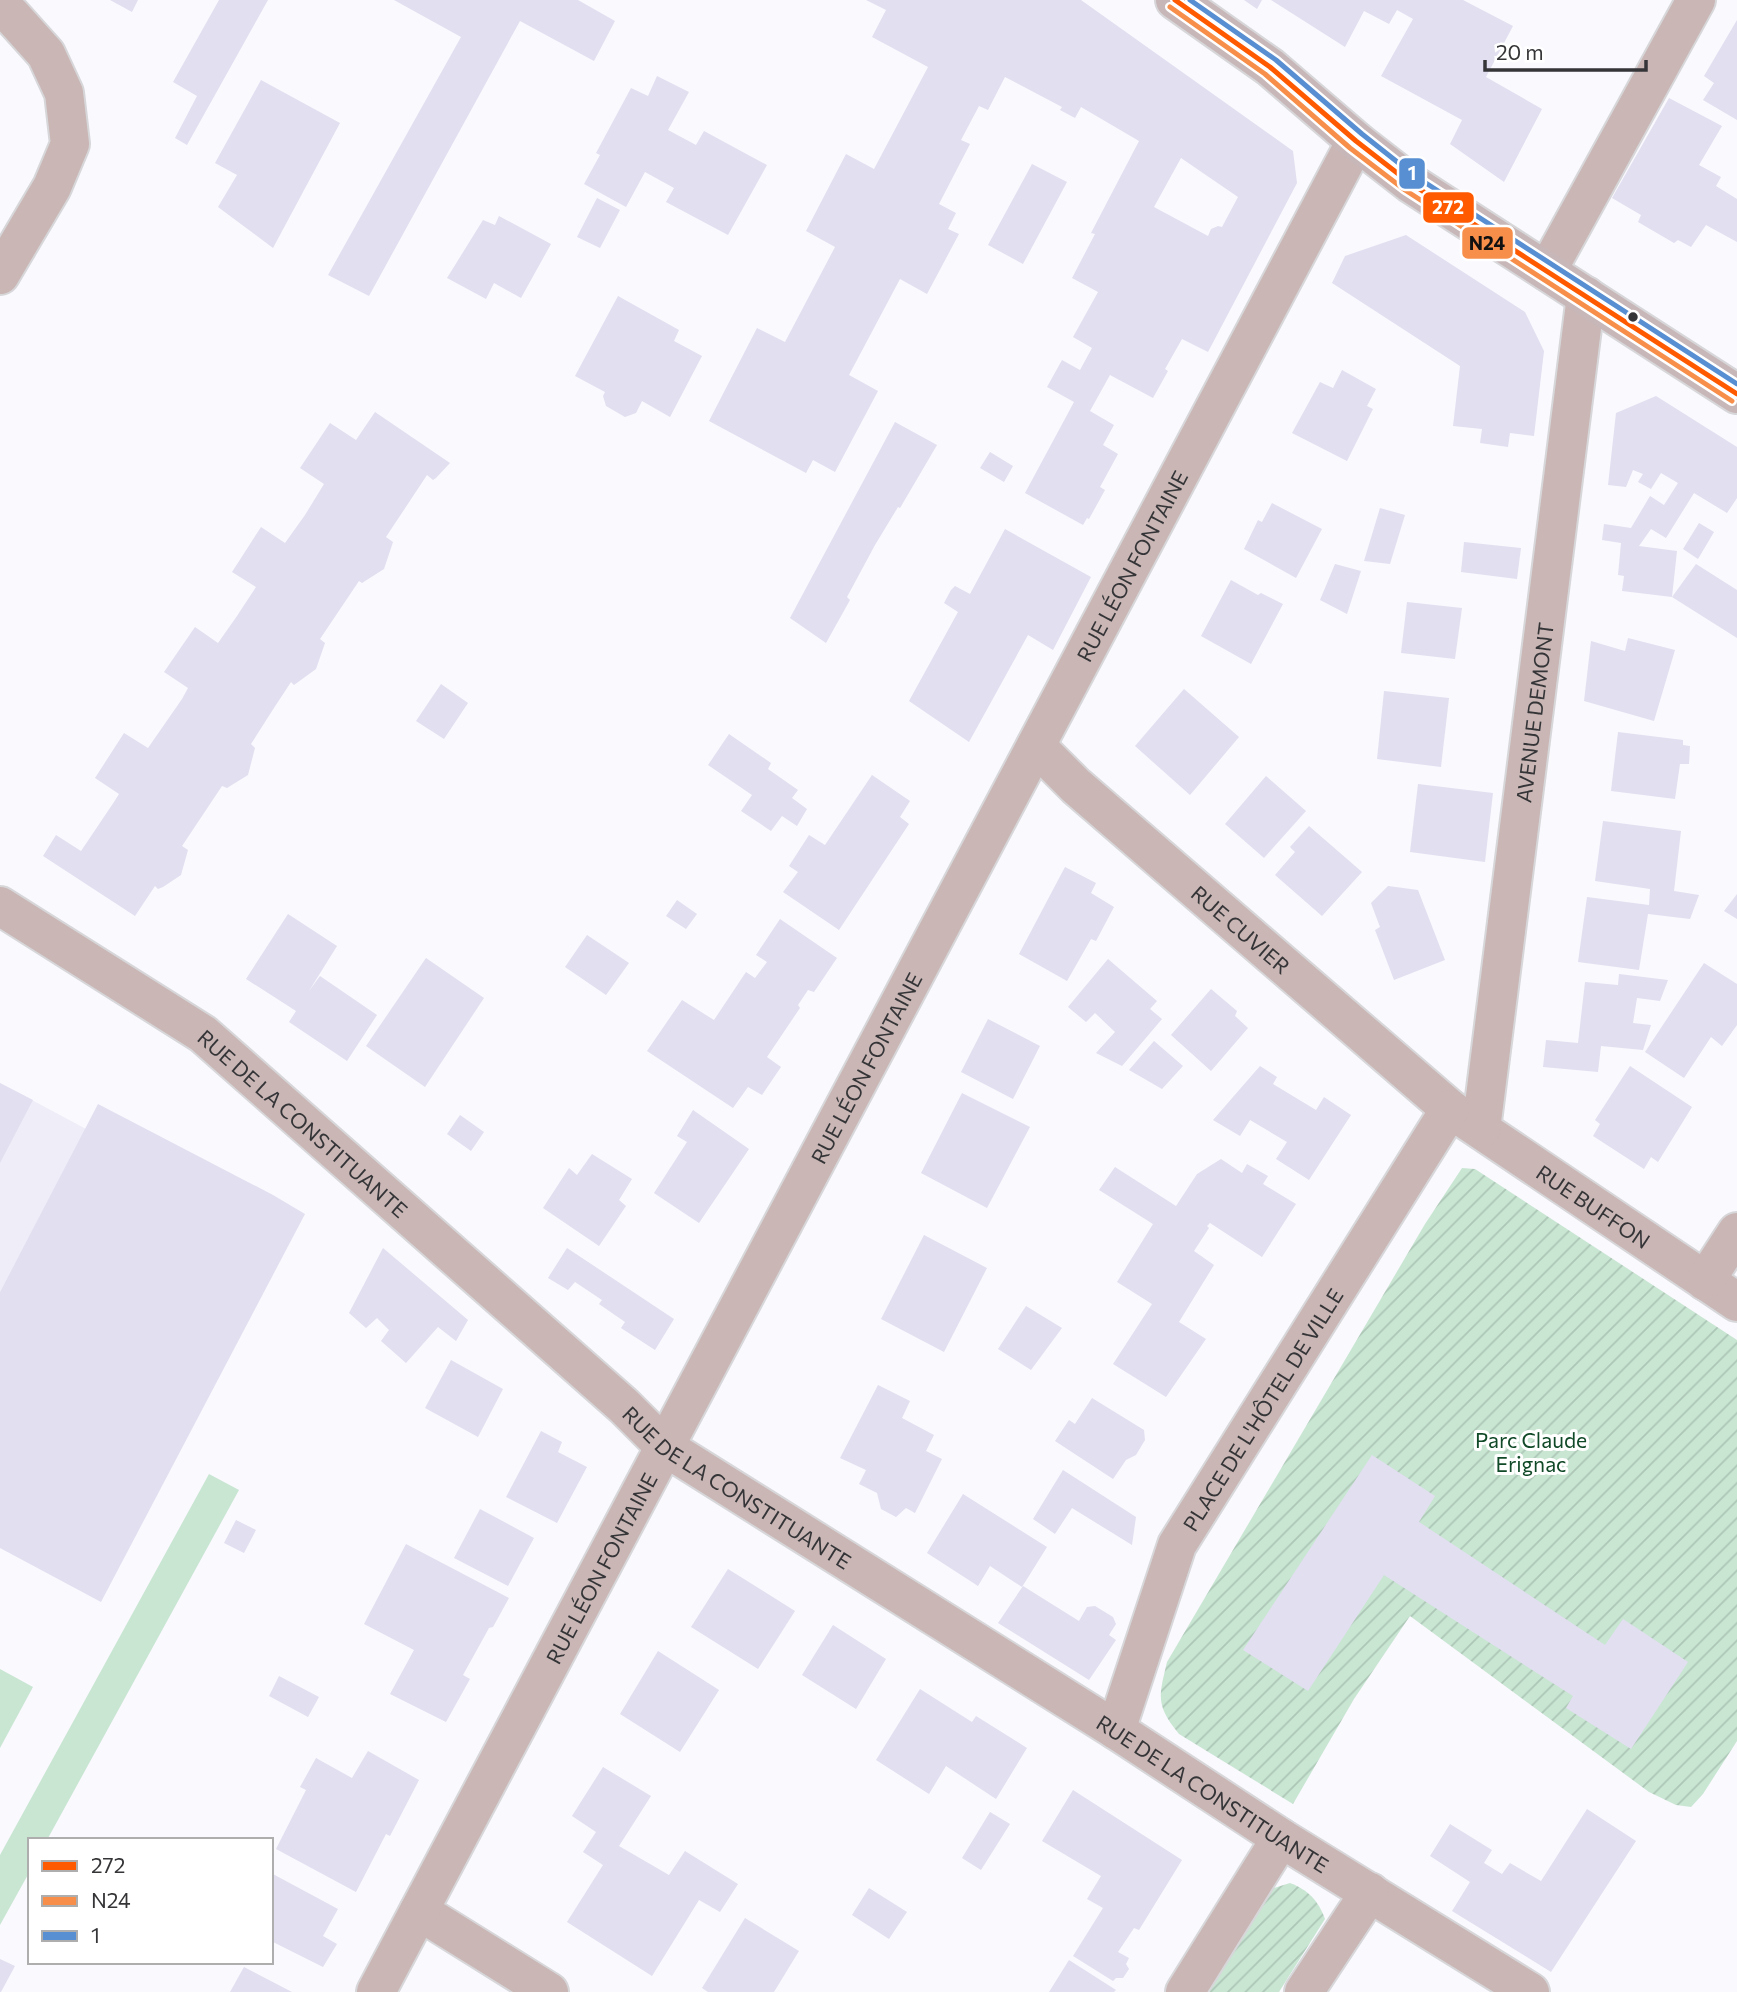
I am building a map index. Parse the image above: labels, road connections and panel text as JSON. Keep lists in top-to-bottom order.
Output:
{
  "streets": {
    "street": [
      "RUE LÉON FONTAINE",
      "AVENUE DEMONT",
      "RUE CUVIER",
      "RUE DE LA CONSTITUANTE",
      "RUE BUFFON",
      "PLACE DE L'HÔTEL DE VILLE"
    ]
  },
  "crossings": [
    ["RUE LÉON FONTAINE", "RUE CUVIER"],
    ["RUE LÉON FONTAINE", "RUE DE LA CONSTITUANTE"],
    ["AVENUE DEMONT", "RUE CUVIER"],
    ["AVENUE DEMONT", "RUE BUFFON"],
    ["AVENUE DEMONT", "PLACE DE L'HÔTEL DE VILLE"],
    ["RUE CUVIER", "RUE BUFFON"],
    ["RUE CUVIER", "PLACE DE L'HÔTEL DE VILLE"],
    ["RUE DE LA CONSTITUANTE", "PLACE DE L'HÔTEL DE VILLE"],
    ["RUE BUFFON", "PLACE DE L'HÔTEL DE VILLE"]
  ],
  "parks": ["Parc Claude Erignac"],
  "lines": ["transit line 272", "transit line 1", "transit line N24"],
  "legend": ["272", "N24", "1"],
  "scale_bar": "20 m"
}
